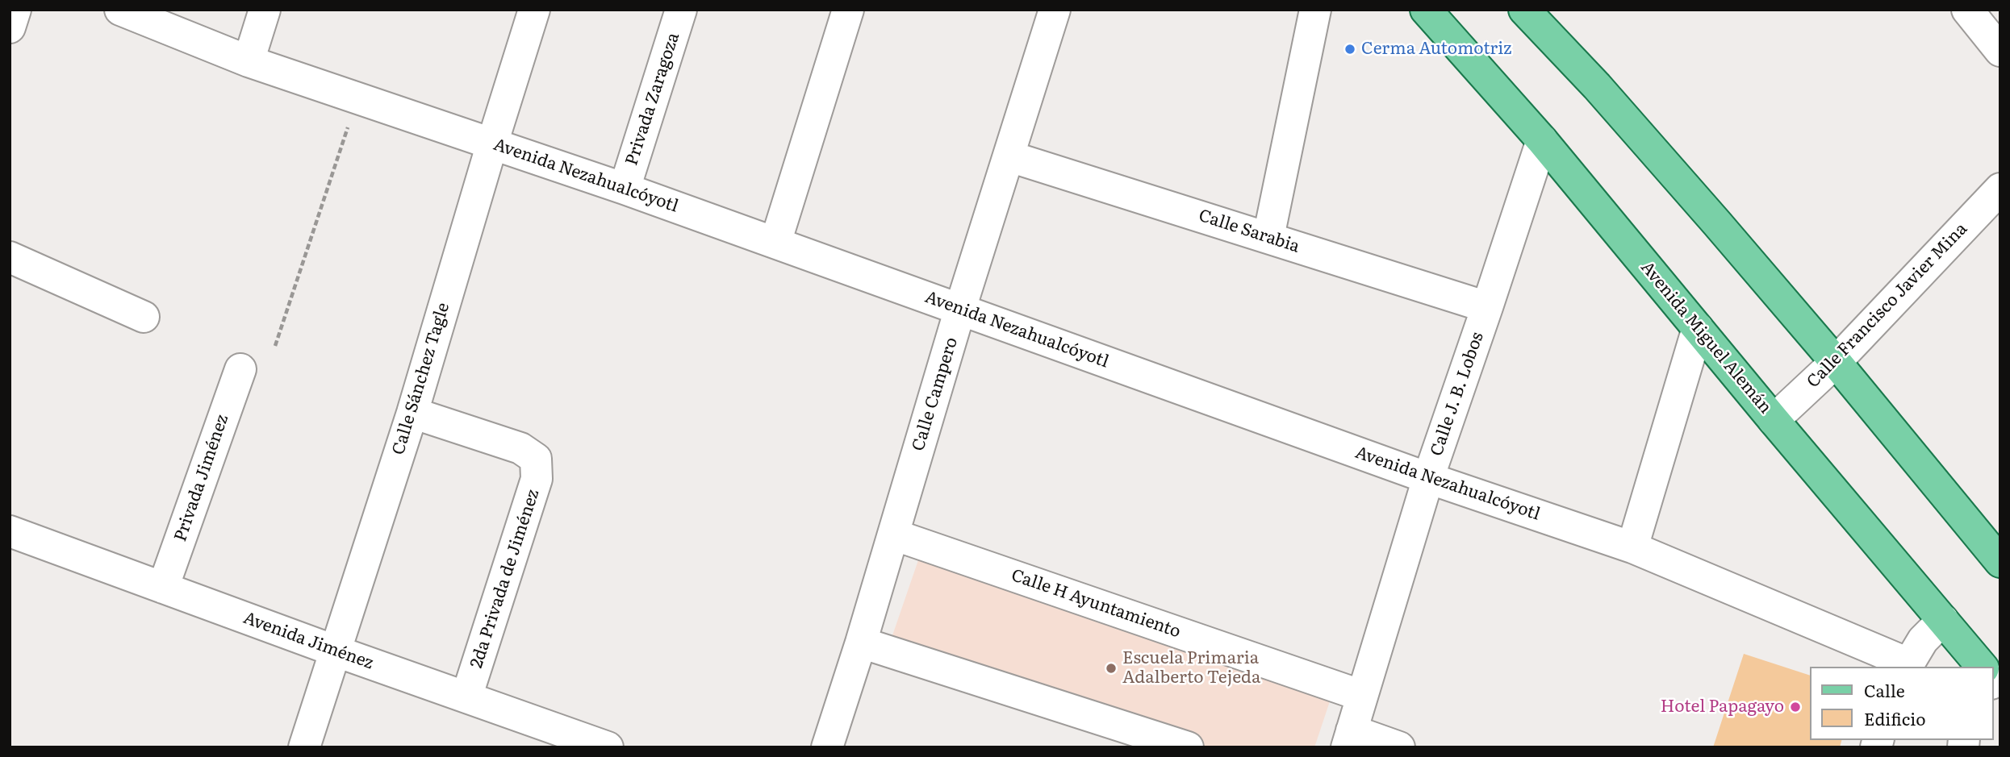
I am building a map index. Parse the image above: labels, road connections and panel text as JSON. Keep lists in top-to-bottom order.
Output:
{
  "streets": {
    "main road": ["Avenida Miguel Alemán"],
    "street": [
      "Privada Zaragoza",
      "Avenida Nezahualcóyotl",
      "Calle Sarabia",
      "Calle Francisco Javier Mina",
      "Calle Sánchez Tagle",
      "Calle Campero",
      "Calle J. B. Lobos",
      "Privada Jiménez",
      "2da Privada de Jiménez",
      "Calle H Ayuntamiento",
      "Avenida Jiménez"
    ]
  },
  "crossings": [
    ["Privada Zaragoza", "Avenida Nezahualcóyotl"],
    ["Avenida Nezahualcóyotl", "Calle Sánchez Tagle"],
    ["Avenida Nezahualcóyotl", "Calle Campero"],
    ["Avenida Nezahualcóyotl", "Calle J. B. Lobos"],
    ["Calle Sarabia", "Calle Campero"],
    ["Calle Sarabia", "Calle J. B. Lobos"],
    ["Calle Francisco Javier Mina", "Avenida Miguel Alemán"],
    ["Avenida Miguel Alemán", "Calle J. B. Lobos"],
    ["Calle Sánchez Tagle", "2da Privada de Jiménez"],
    ["Calle Sánchez Tagle", "Avenida Jiménez"],
    ["Calle Campero", "Calle H Ayuntamiento"],
    ["Calle J. B. Lobos", "Calle H Ayuntamiento"],
    ["Privada Jiménez", "Avenida Jiménez"],
    ["2da Privada de Jiménez", "Avenida Jiménez"]
  ],
  "places": ["Cerma Automotriz", "Escuela Primaria Adalberto Tejeda", "Hotel Papagayo"],
  "legend": ["Calle", "Edificio"]
}
